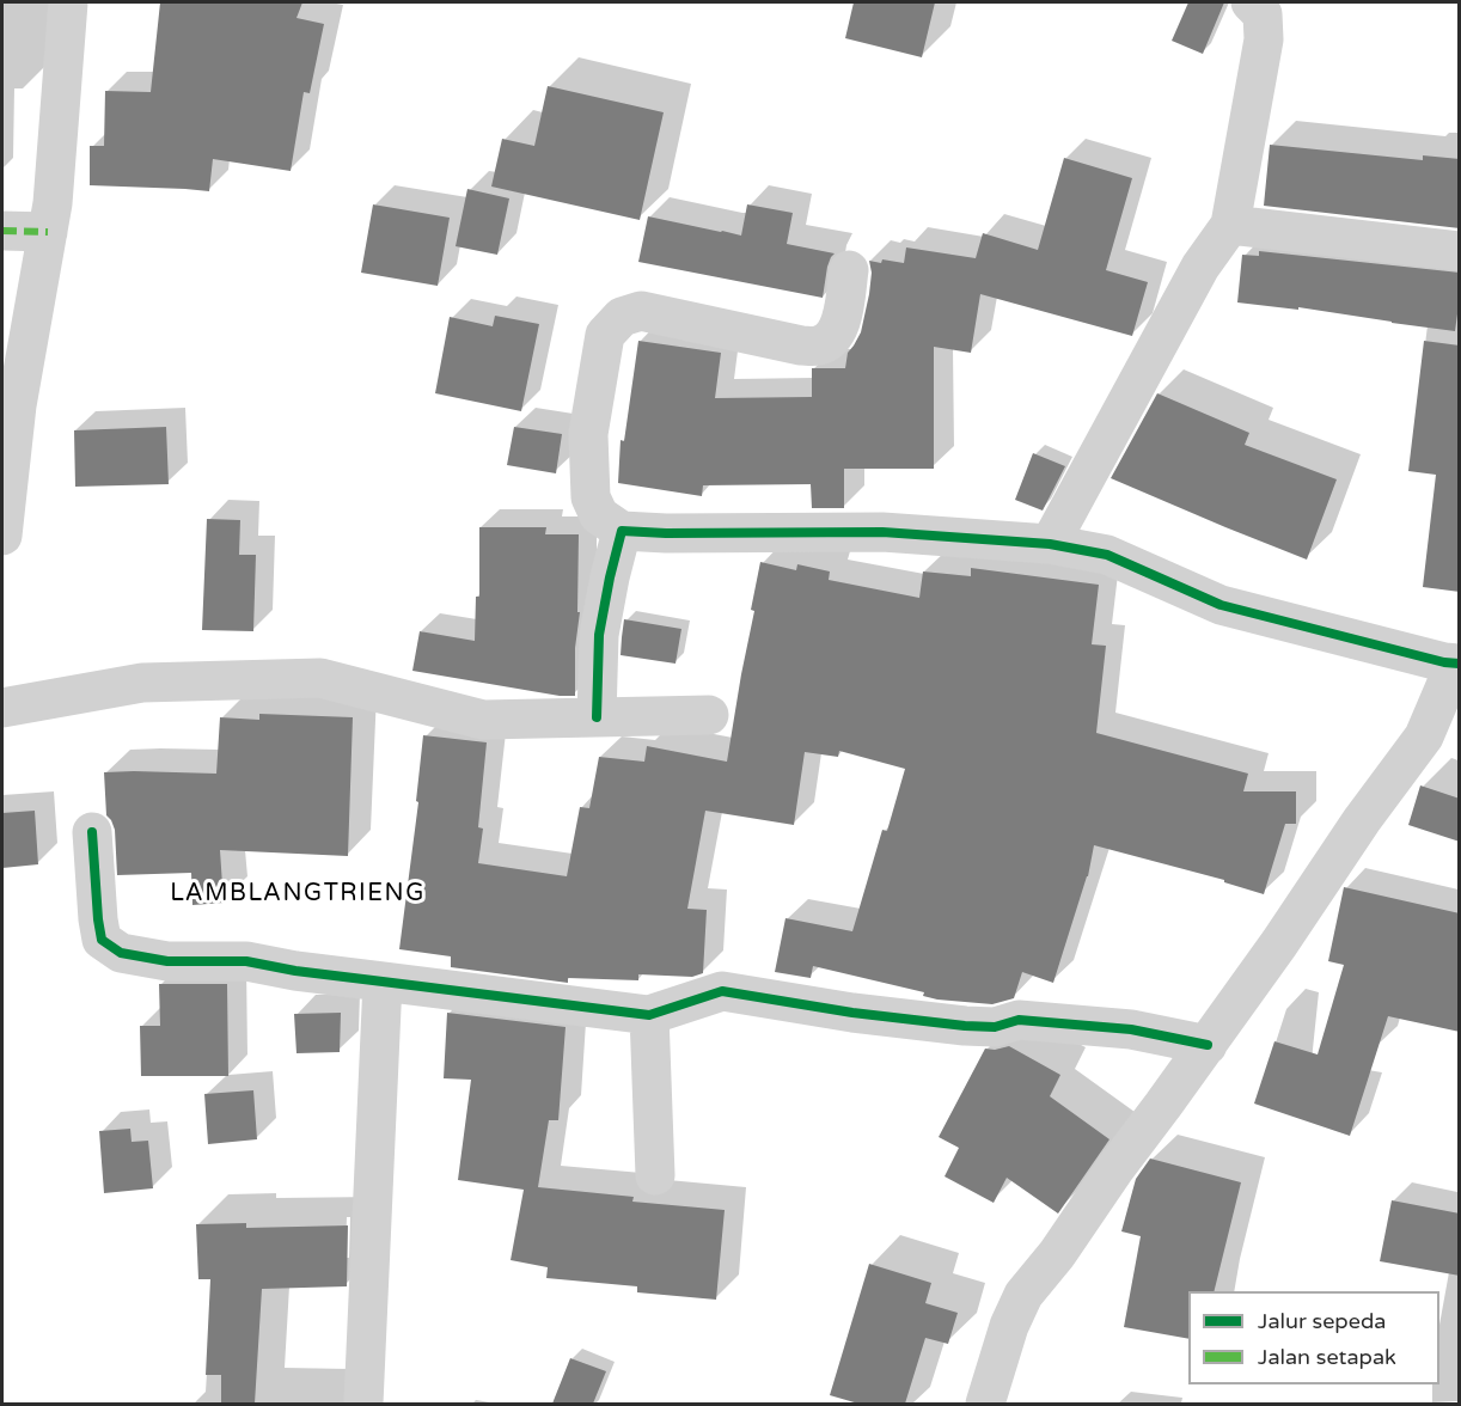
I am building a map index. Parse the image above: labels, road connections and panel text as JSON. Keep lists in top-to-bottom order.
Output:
{
  "districts": ["LAMBLANGTRIENG"],
  "legend": ["Jalur sepeda", "Jalan setapak"]
}
